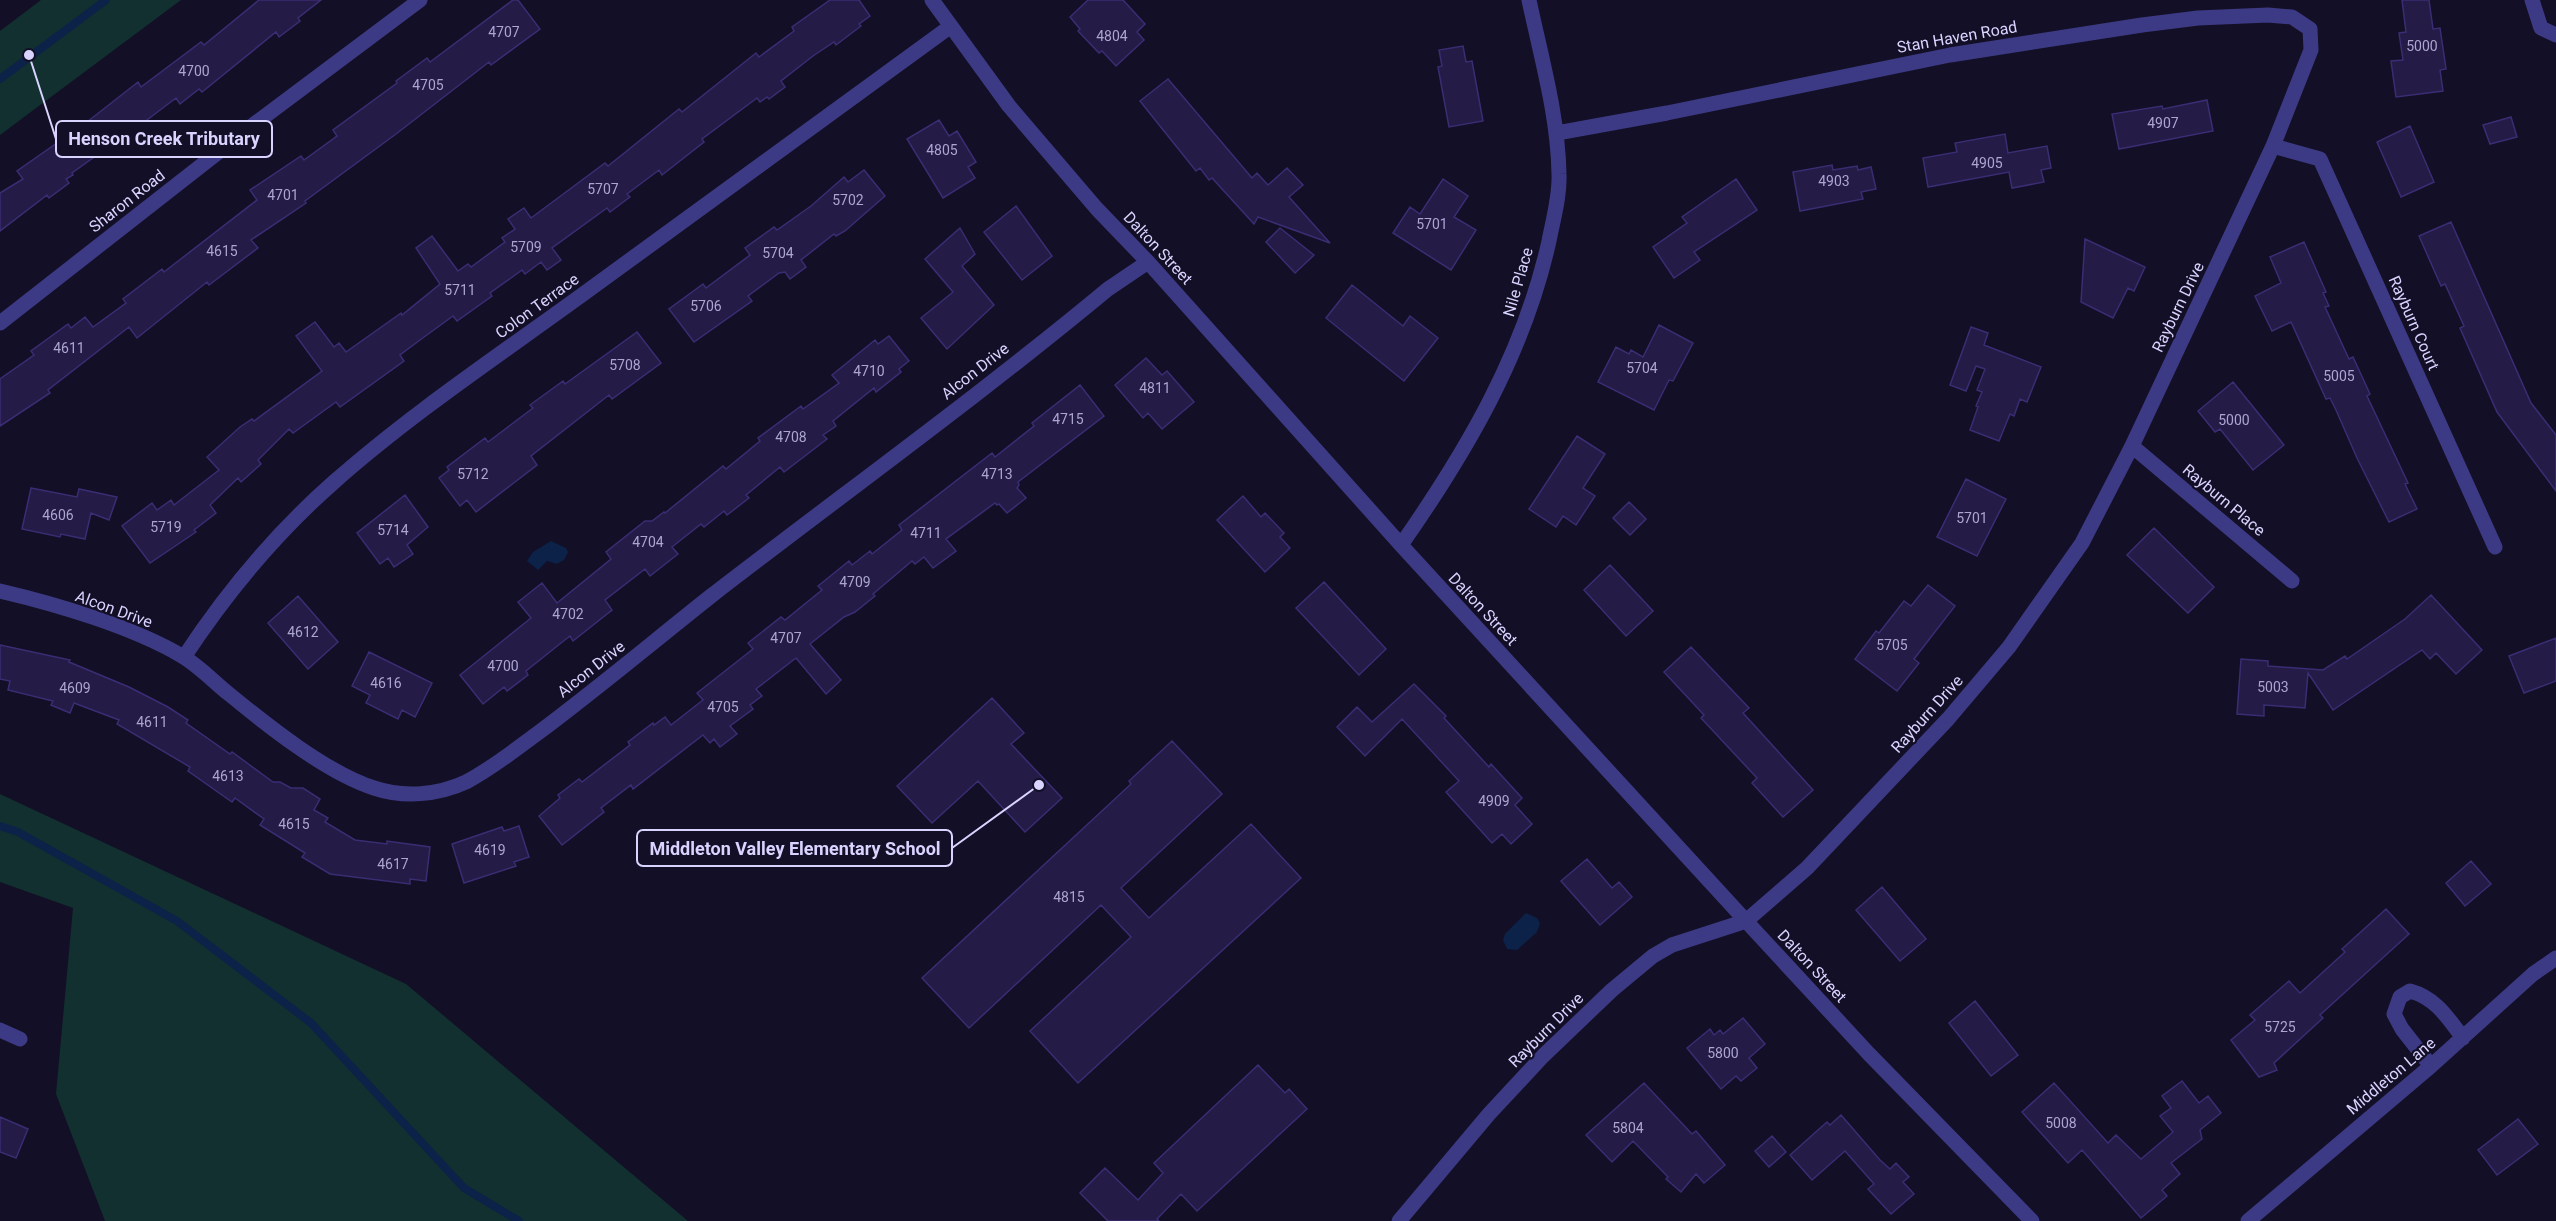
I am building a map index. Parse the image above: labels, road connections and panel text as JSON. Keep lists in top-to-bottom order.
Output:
{
  "streets": {
    "street": [
      "Stan Haven Road",
      "Sharon Road",
      "Dalton Street",
      "Nile Place",
      "Colon Terrace",
      "Rayburn Drive",
      "Rayburn Court",
      "Alcon Drive",
      "Rayburn Place",
      "Middleton Lane"
    ]
  },
  "crossings": [
    ["Stan Haven Road", "Nile Place"],
    ["Stan Haven Road", "Rayburn Drive"],
    ["Dalton Street", "Nile Place"],
    ["Dalton Street", "Colon Terrace"],
    ["Dalton Street", "Rayburn Drive"],
    ["Dalton Street", "Alcon Drive"],
    ["Colon Terrace", "Alcon Drive"],
    ["Rayburn Drive", "Rayburn Court"],
    ["Rayburn Drive", "Rayburn Place"]
  ],
  "places": ["Henson Creek Tributary", "Middleton Valley Elementary School"],
  "house_numbers": [
    "4707",
    "4804",
    "5000",
    "4700",
    "4705",
    "4907",
    "4805",
    "4905",
    "4903",
    "5707",
    "4701",
    "5702",
    "5701",
    "5709",
    "4615",
    "5704",
    "5711",
    "5706",
    "4611",
    "5708",
    "5704",
    "4710",
    "5005",
    "4811",
    "4715",
    "5000",
    "4708",
    "5712",
    "4713",
    "4606",
    "5701",
    "5719",
    "5714",
    "4711",
    "4704",
    "4709",
    "4702",
    "4612",
    "4707",
    "5705",
    "4700",
    "4616",
    "5003",
    "4609",
    "4705",
    "4611",
    "4613",
    "4909",
    "4615",
    "4619",
    "4617",
    "4815",
    "5725",
    "5800",
    "5008",
    "5804"
  ]
}
